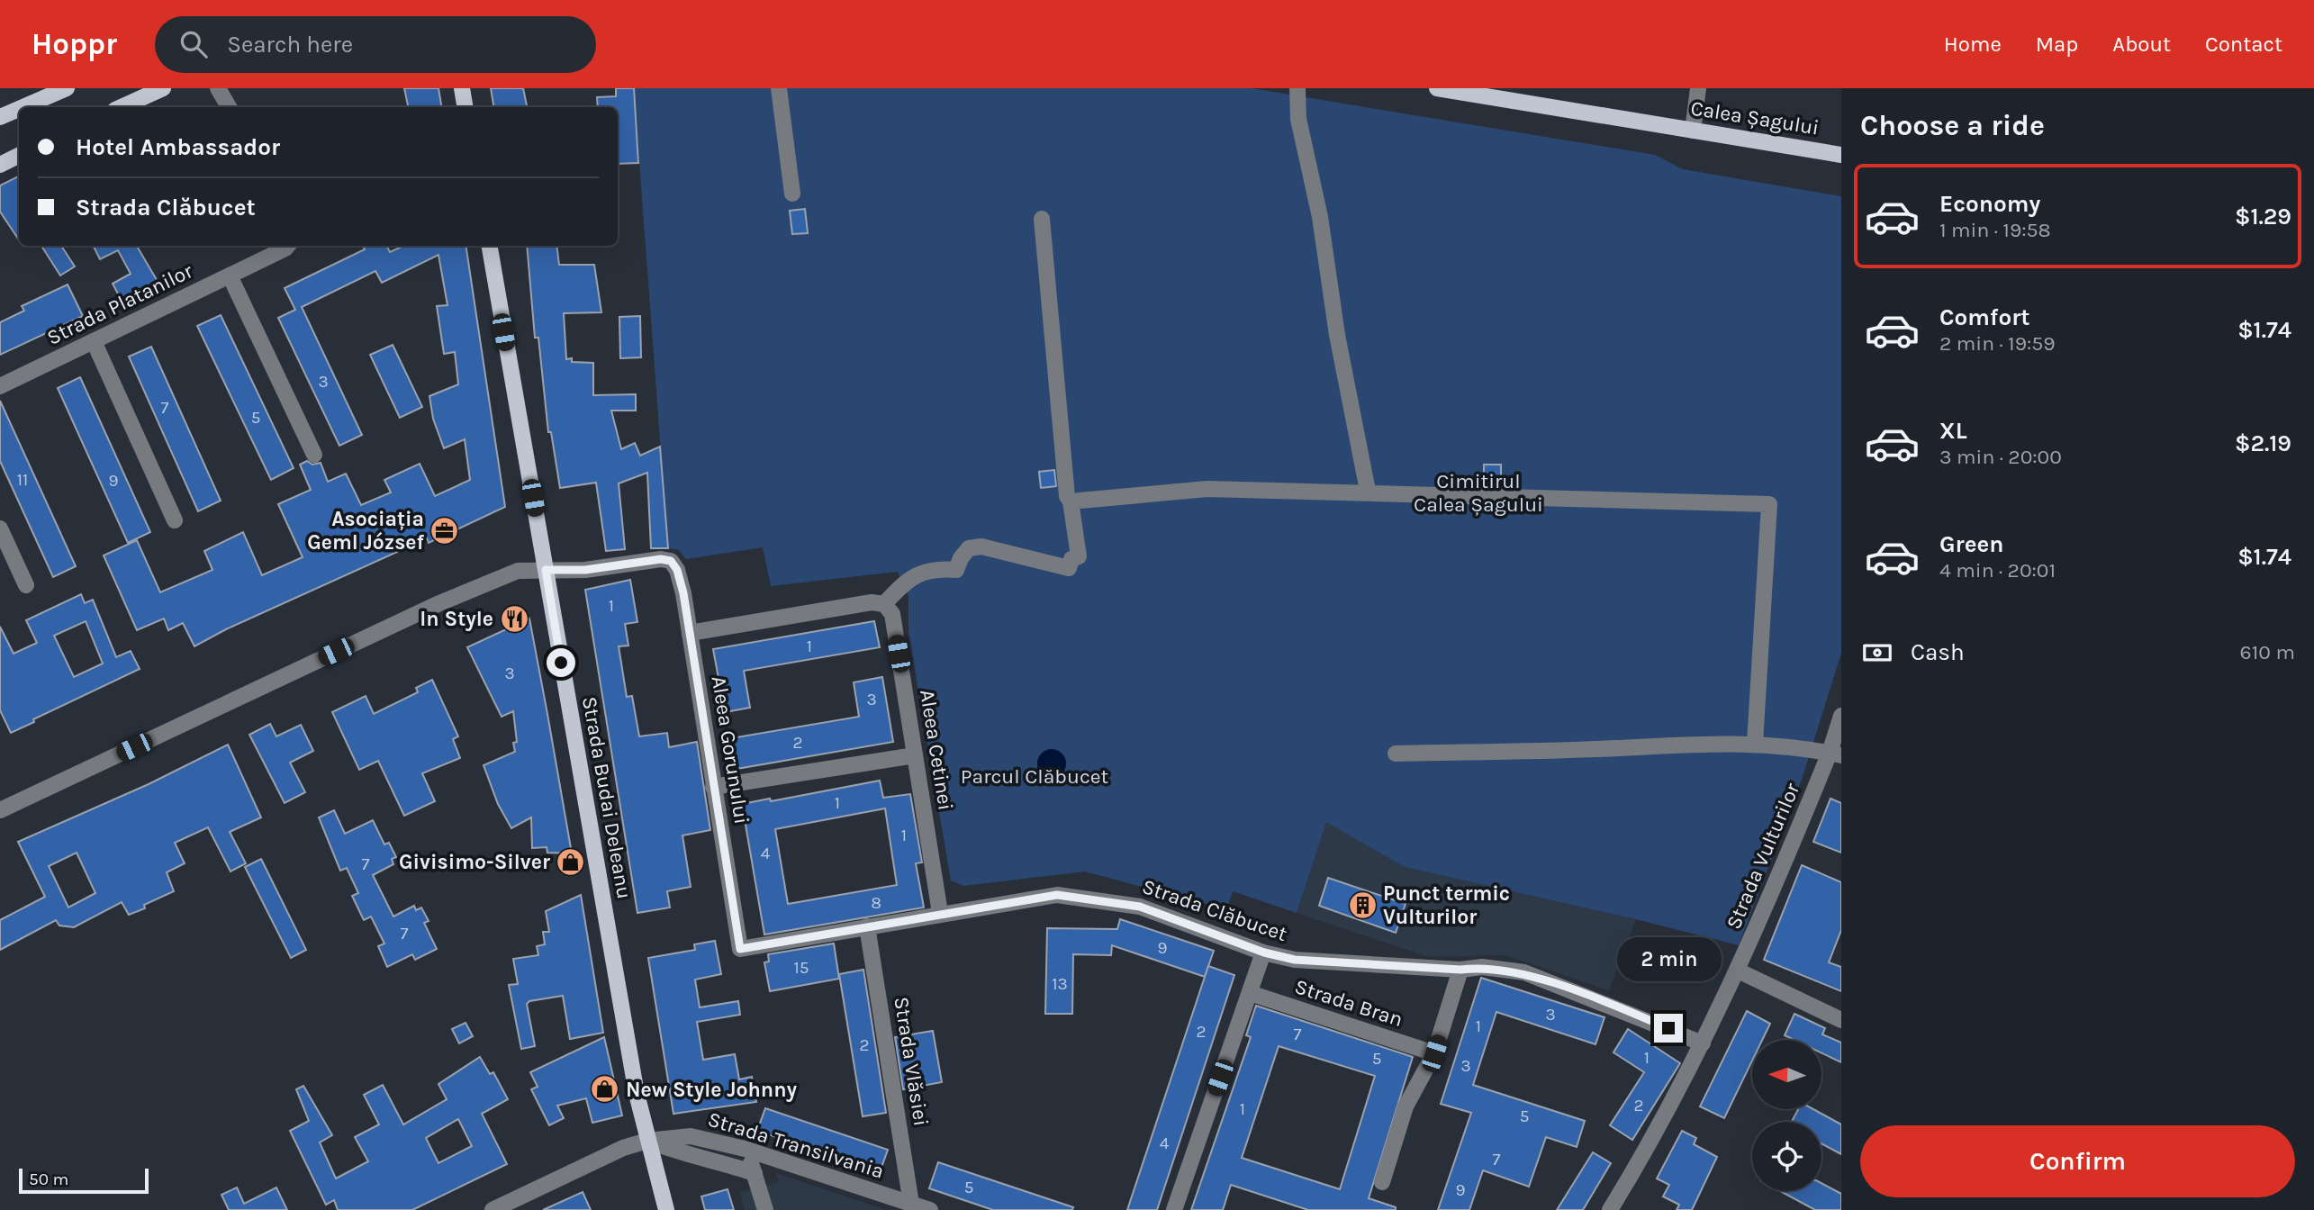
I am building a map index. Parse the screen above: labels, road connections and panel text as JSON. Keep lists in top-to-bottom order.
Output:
{
  "streets": {
    "main road": ["Calea Șagului", "Strada Budai Deleanu"],
    "street": [
      "Strada Platanilor",
      "Aleea Gorunului",
      "Aleea Cetinei",
      "Strada Vulturilor",
      "Strada Clăbucet",
      "Strada Bran",
      "Strada Vlăsiei",
      "Strada Transilvania"
    ]
  },
  "crossings": [
    ["Aleea Gorunului", "Strada Budai Deleanu"],
    ["Aleea Gorunului", "Strada Clăbucet"],
    ["Aleea Cetinei", "Strada Clăbucet"],
    ["Strada Budai Deleanu", "Strada Transilvania"],
    ["Strada Vulturilor", "Strada Clăbucet"],
    ["Strada Clăbucet", "Strada Vlăsiei"],
    ["Strada Vlăsiei", "Strada Transilvania"]
  ],
  "parks": ["Cimitirul Calea Șagului", "Parcul Clăbucet"],
  "places": {
    "office": ["Asociația Geml József"],
    "restaurant": ["In Style"],
    "shop": ["Givisimo-Silver", "New Style Johnny"],
    "building": ["Punct termic Vulturilor"]
  },
  "house_numbers": [
    "3",
    "7",
    "5",
    "11",
    "9",
    "1",
    "1",
    "3",
    "3",
    "2",
    "1",
    "1",
    "4",
    "7",
    "8",
    "7",
    "9",
    "15",
    "13",
    "3",
    "1",
    "2",
    "7",
    "2",
    "1",
    "5",
    "3",
    "2",
    "1",
    "5",
    "4",
    "7",
    "5",
    "9"
  ],
  "scale_bar": "50 m",
  "north": "left",
  "page": {
    "header": "Hoppr",
    "search": "Search here",
    "nav": [
      "Home",
      "Map",
      "About",
      "Contact"
    ],
    "heading": "Choose a ride",
    "banner": ["Hotel Ambassador", "Strada Clăbucet"],
    "list": [
      {
        "name": "Economy",
        "note": "1 min · 19:58",
        "value": "$1.29"
      },
      {
        "name": "Comfort",
        "note": "2 min · 19:59",
        "value": "$1.74"
      },
      {
        "name": "XL",
        "note": "3 min · 20:00",
        "value": "$2.19"
      },
      {
        "name": "Green",
        "note": "4 min · 20:01",
        "value": "$1.74"
      }
    ],
    "pay": ["Cash", "610 m"],
    "bubble": "2 min",
    "buttons": "Confirm",
    "scale": "50 m"
  }
}
